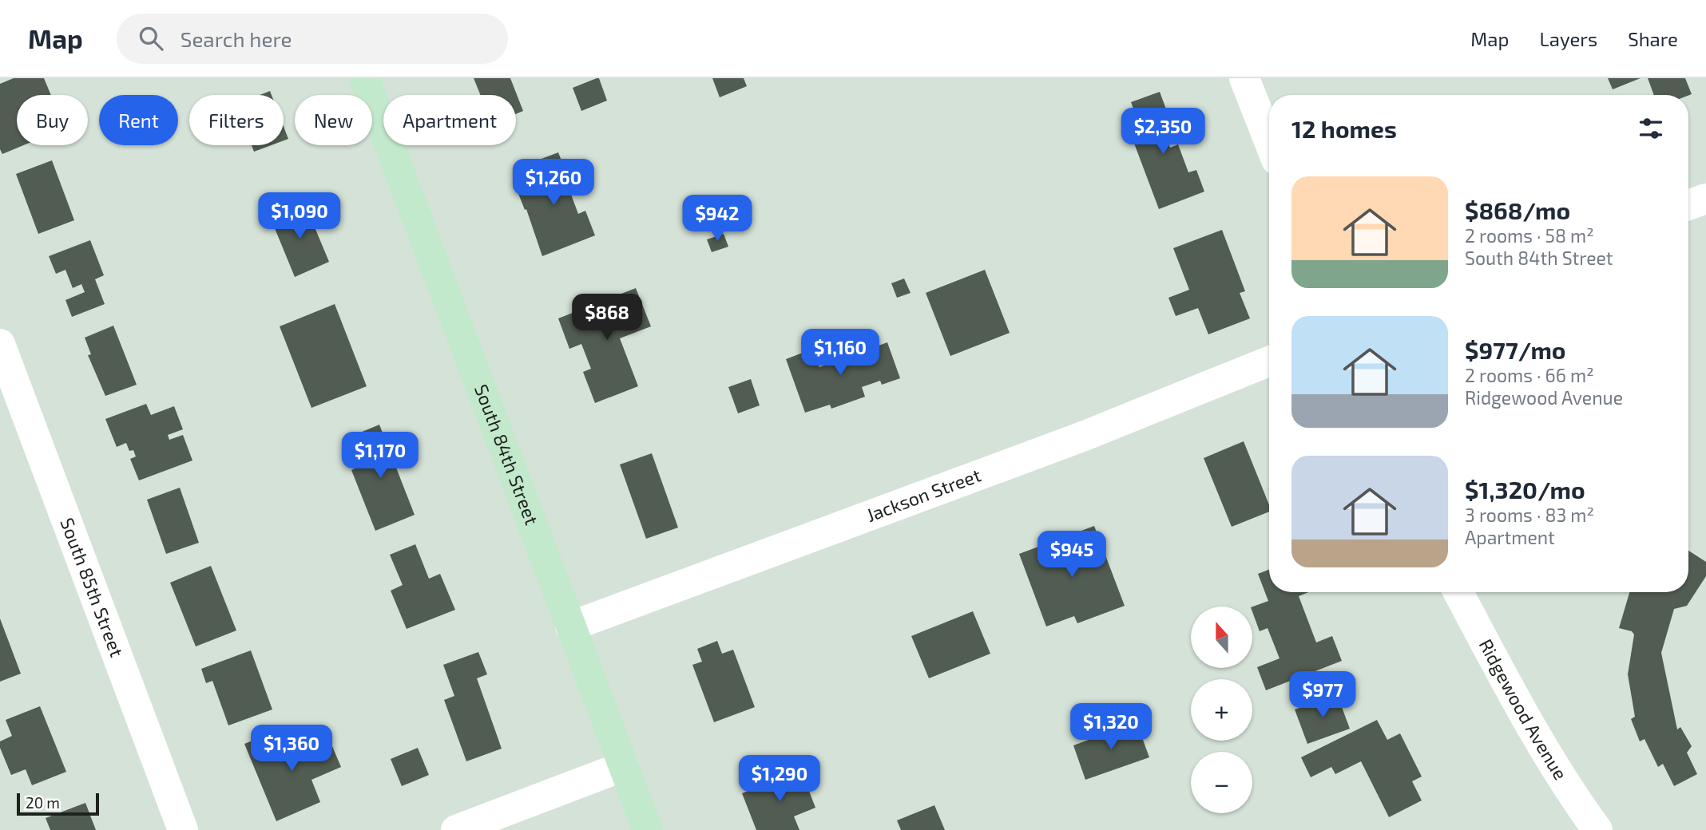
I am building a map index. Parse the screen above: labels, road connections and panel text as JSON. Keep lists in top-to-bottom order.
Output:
{
  "streets": {
    "main road": ["South 84th Street"],
    "street": ["Jackson Street", "South 85th Street", "Ridgewood Avenue"]
  },
  "crossings": [
    ["South 84th Street", "Jackson Street"]
  ],
  "scale_bar": "20 m",
  "north": "top",
  "page": {
    "header": "Map",
    "search": "Search here",
    "nav": ["Map", "Layers", "Share"],
    "chip": [
      "Buy",
      "Rent",
      "Filters",
      "New",
      "Apartment"
    ],
    "heading": "12 homes",
    "price": [
      "$2,350",
      "$1,260",
      "$1,090",
      "$942",
      "$868",
      "$1,160",
      "$1,170",
      "$945",
      "$977",
      "$1,320",
      "$1,360",
      "$1,290"
    ],
    "list": [
      {
        "name": "$868/mo",
        "note": "2 rooms · 58 m² · South 84th Street"
      },
      {
        "name": "$977/mo",
        "note": "2 rooms · 66 m² · Ridgewood Avenue"
      },
      {
        "name": "$1,320/mo",
        "note": "3 rooms · 83 m² · Apartment"
      }
    ],
    "map_buttons": ["+", "−"],
    "scale": "20 m"
  }
}
